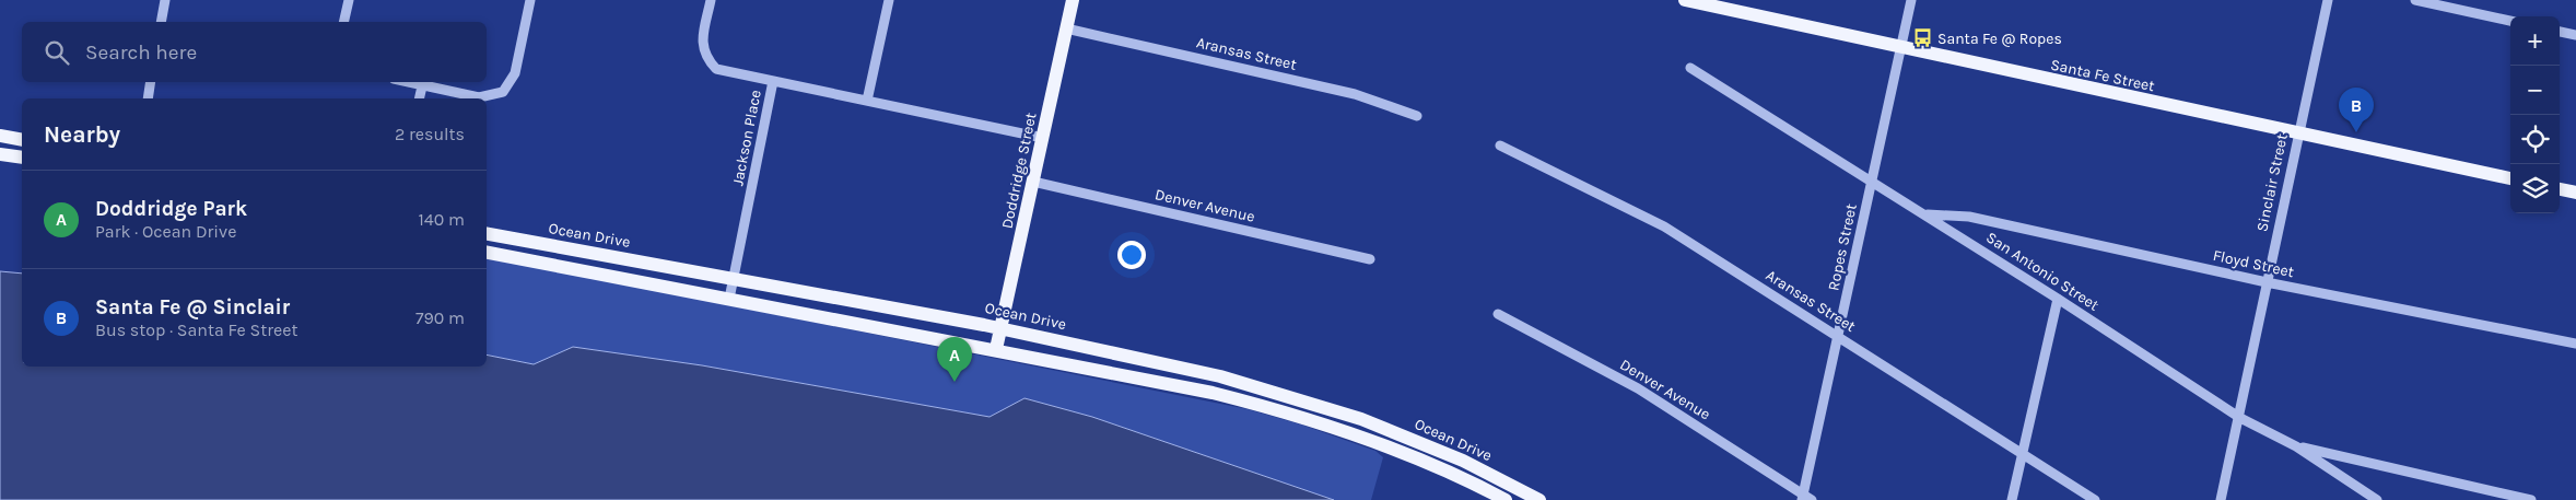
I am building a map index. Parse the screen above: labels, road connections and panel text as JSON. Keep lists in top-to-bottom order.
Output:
{
  "streets": {
    "main road": ["Santa Fe Street", "Doddridge Street", "Ocean Drive"],
    "street": [
      "Aransas Street",
      "Jackson Place",
      "Sinclair Street",
      "Denver Avenue",
      "Ropes Street",
      "Floyd Street",
      "San Antonio Street"
    ]
  },
  "crossings": [
    ["Aransas Street", "Doddridge Street"],
    ["Aransas Street", "Ropes Street"],
    ["Santa Fe Street", "Sinclair Street"],
    ["Santa Fe Street", "Ropes Street"],
    ["Jackson Place", "Ocean Drive"],
    ["Doddridge Street", "Denver Avenue"],
    ["Doddridge Street", "Ocean Drive"],
    ["Sinclair Street", "Floyd Street"],
    ["Sinclair Street", "San Antonio Street"],
    ["Denver Avenue", "Ropes Street"],
    ["Ropes Street", "San Antonio Street"],
    ["Floyd Street", "San Antonio Street"]
  ],
  "places": {
    "bus stop": ["Santa Fe @ Ropes"]
  },
  "page": {
    "map_buttons": ["+", "−"],
    "search": "Search here",
    "pins": ["B", "A"],
    "heading": ["Nearby", "2 results"],
    "list": [
      {
        "mark": "A",
        "name": "Doddridge Park",
        "note": "Park · Ocean Drive",
        "value": "140 m"
      },
      {
        "mark": "B",
        "name": "Santa Fe @ Sinclair",
        "note": "Bus stop · Santa Fe Street",
        "value": "790 m"
      }
    ]
  }
}
